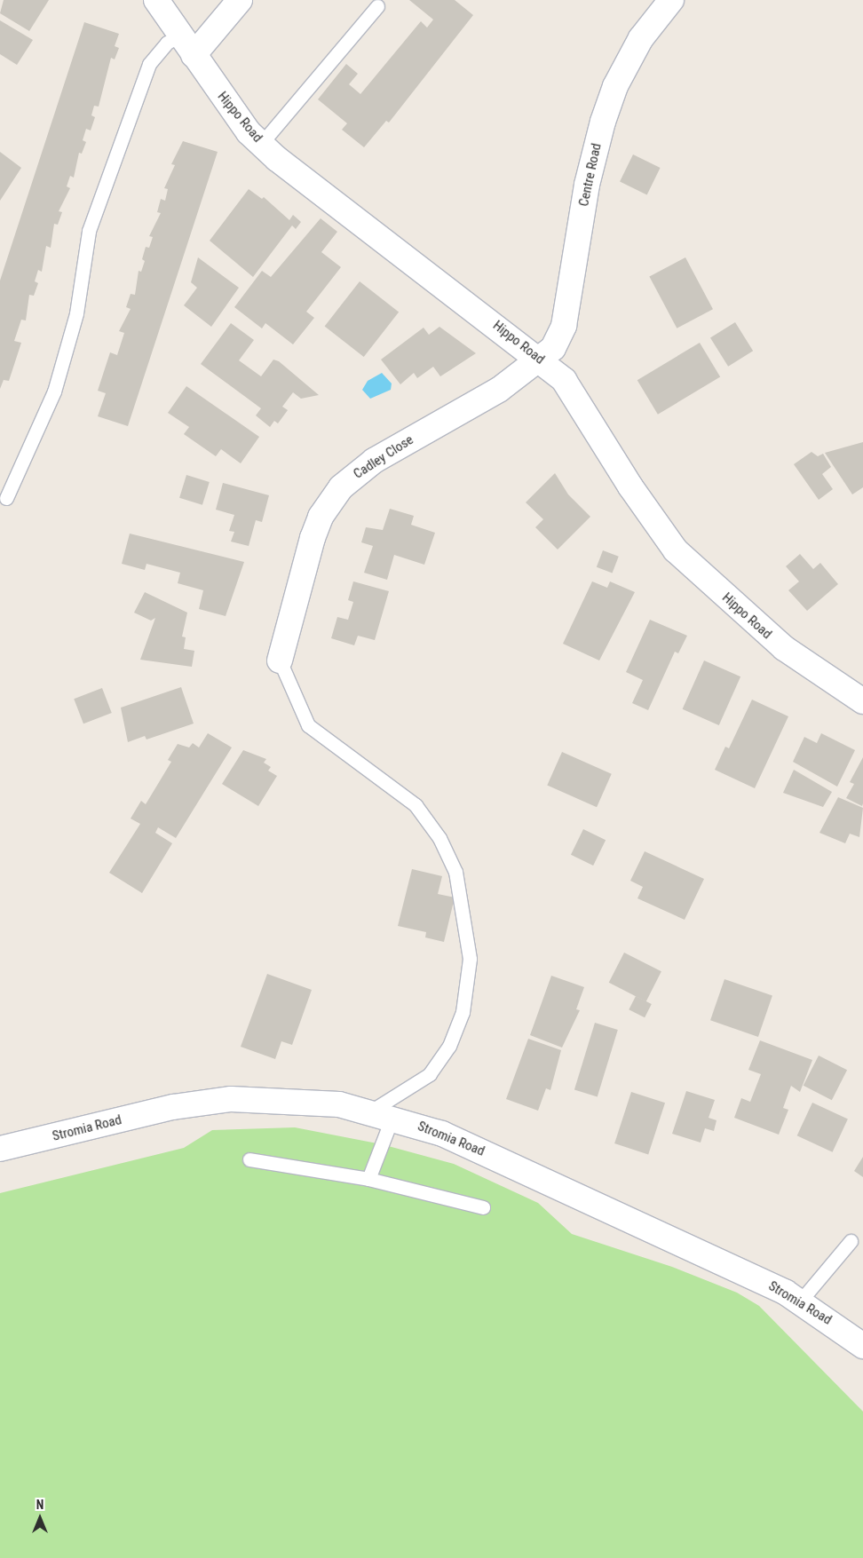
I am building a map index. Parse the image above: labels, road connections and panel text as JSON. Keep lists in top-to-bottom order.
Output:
{
  "streets": {
    "street": [
      "Hippo Road",
      "Centre Road",
      "Cadley Close",
      "Stromia Road"
    ]
  },
  "crossings": [
    ["Hippo Road", "Centre Road"],
    ["Hippo Road", "Cadley Close"],
    ["Centre Road", "Cadley Close"]
  ],
  "north": "top"
}
